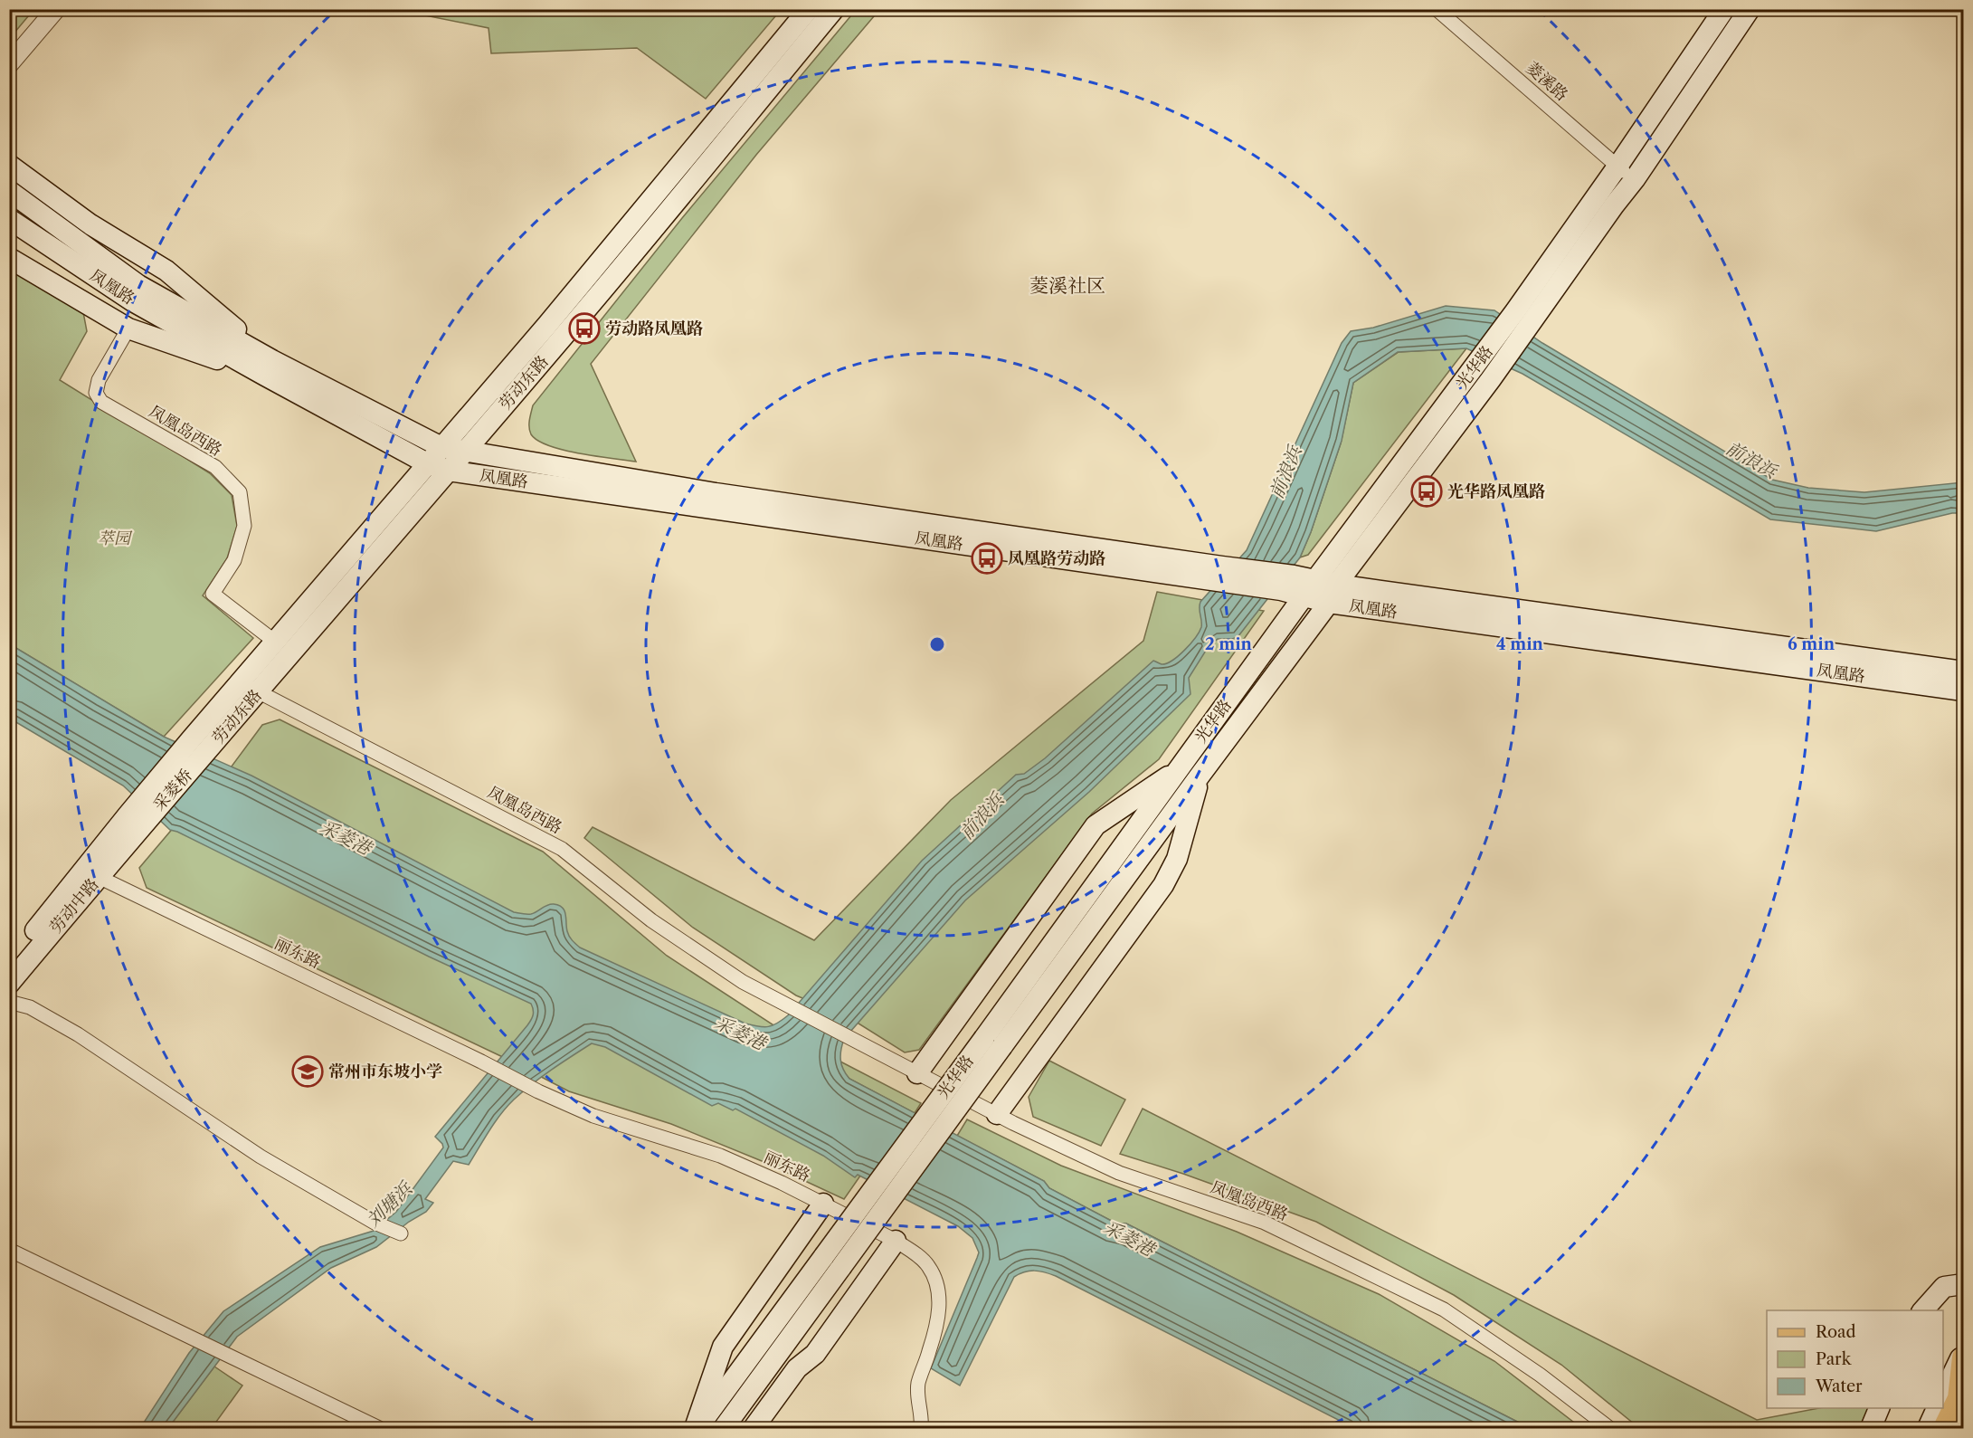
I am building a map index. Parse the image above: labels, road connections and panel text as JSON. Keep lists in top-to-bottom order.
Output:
{
  "streets": {
    "main road": [
      "凤凰路",
      "光华路",
      "劳动东路",
      "采菱桥",
      "劳动中路"
    ],
    "street": ["菱溪路", "凤凰岛西路", "丽东路"]
  },
  "crossings": [
    ["菱溪路", "光华路"],
    ["凤凰路", "光华路"],
    ["凤凰路", "劳动东路"],
    ["劳动东路", "凤凰岛西路"],
    ["劳动东路", "采菱桥"],
    ["采菱桥", "劳动中路"],
    ["劳动中路", "丽东路"]
  ],
  "districts": ["菱溪社区"],
  "water": ["前浪浜", "采菱港", "刘塘浜"],
  "parks": ["萃园"],
  "places": {
    "bus stop": ["劳动路凤凰路", "光华路凤凰路", "凤凰路劳动路"],
    "school or university": ["常州市东坡小学"]
  },
  "legend": ["Road", "Park", "Water"],
  "rings": ["2 min", "4 min", "6 min"]
}
